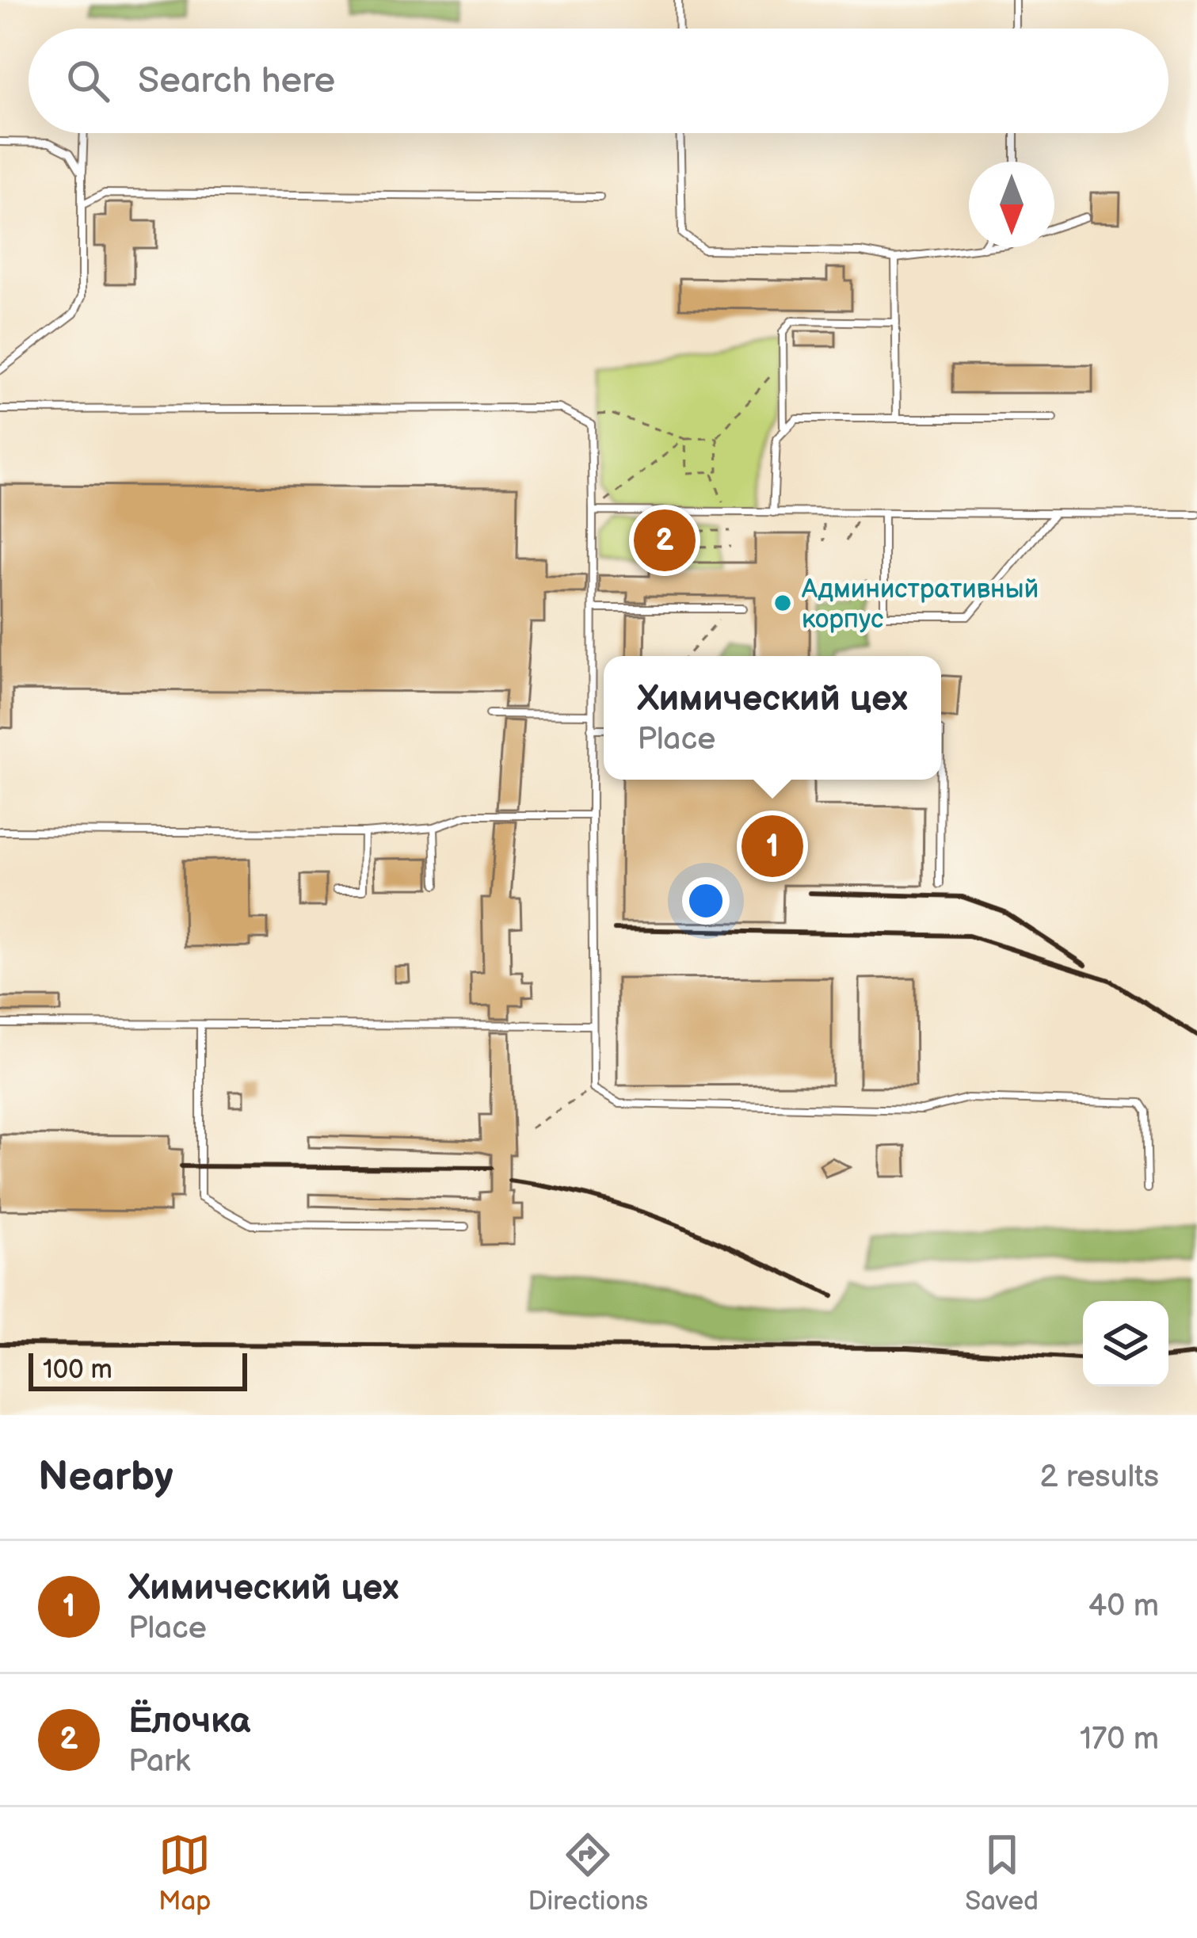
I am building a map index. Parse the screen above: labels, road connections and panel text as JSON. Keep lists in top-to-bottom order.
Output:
{
  "places": ["Административный корпус"],
  "scale_bar": "100 m",
  "north": "bottom",
  "page": {
    "search": "Search here",
    "pins": ["2", "1"],
    "popup": ["Химический цех", "Place"],
    "scale": "100 m",
    "heading": ["Nearby", "2 results"],
    "list": [
      {
        "mark": "1",
        "name": "Химический цех",
        "note": "Place",
        "value": "40 m"
      },
      {
        "mark": "2",
        "name": "Ёлочка",
        "note": "Park",
        "value": "170 m"
      }
    ],
    "nav": ["Map", "Directions", "Saved"]
  }
}
